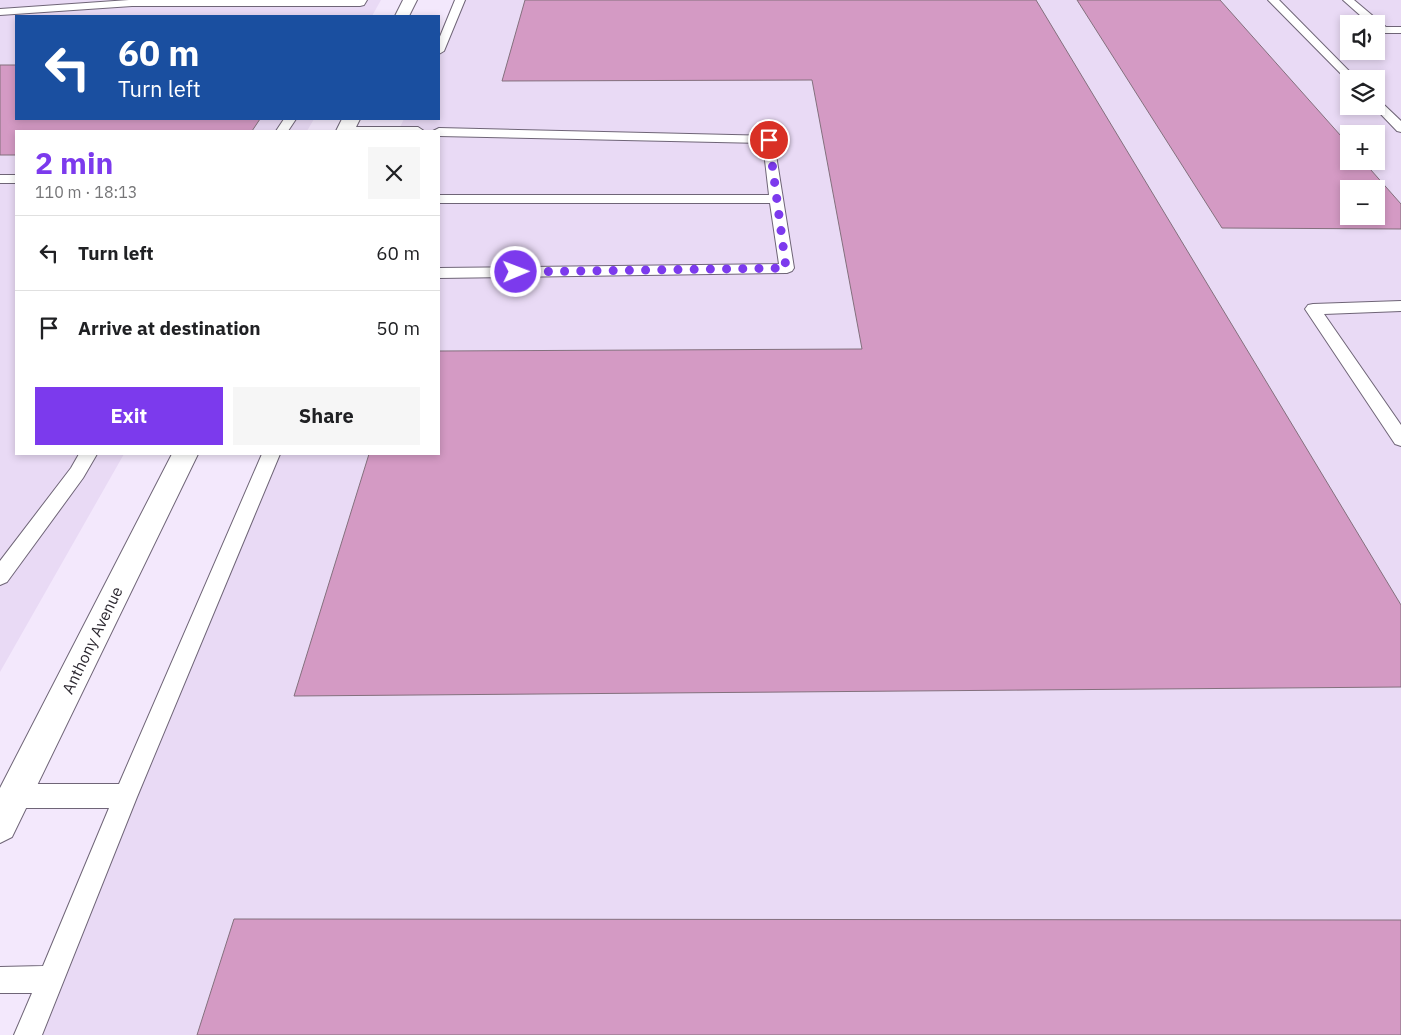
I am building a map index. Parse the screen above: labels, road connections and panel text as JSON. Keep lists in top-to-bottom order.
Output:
{
  "streets": {
    "street": ["Anthony Avenue"]
  },
  "page": {
    "map_buttons": ["+", "−"],
    "turn": ["60 m", "Turn left"],
    "heading": ["2 min", "110 m · 18:13"],
    "list": [
      {
        "name": "Turn left",
        "value": "60 m"
      },
      {
        "name": "Arrive at destination",
        "value": "50 m"
      }
    ],
    "buttons": ["Exit", "Share"]
  }
}
